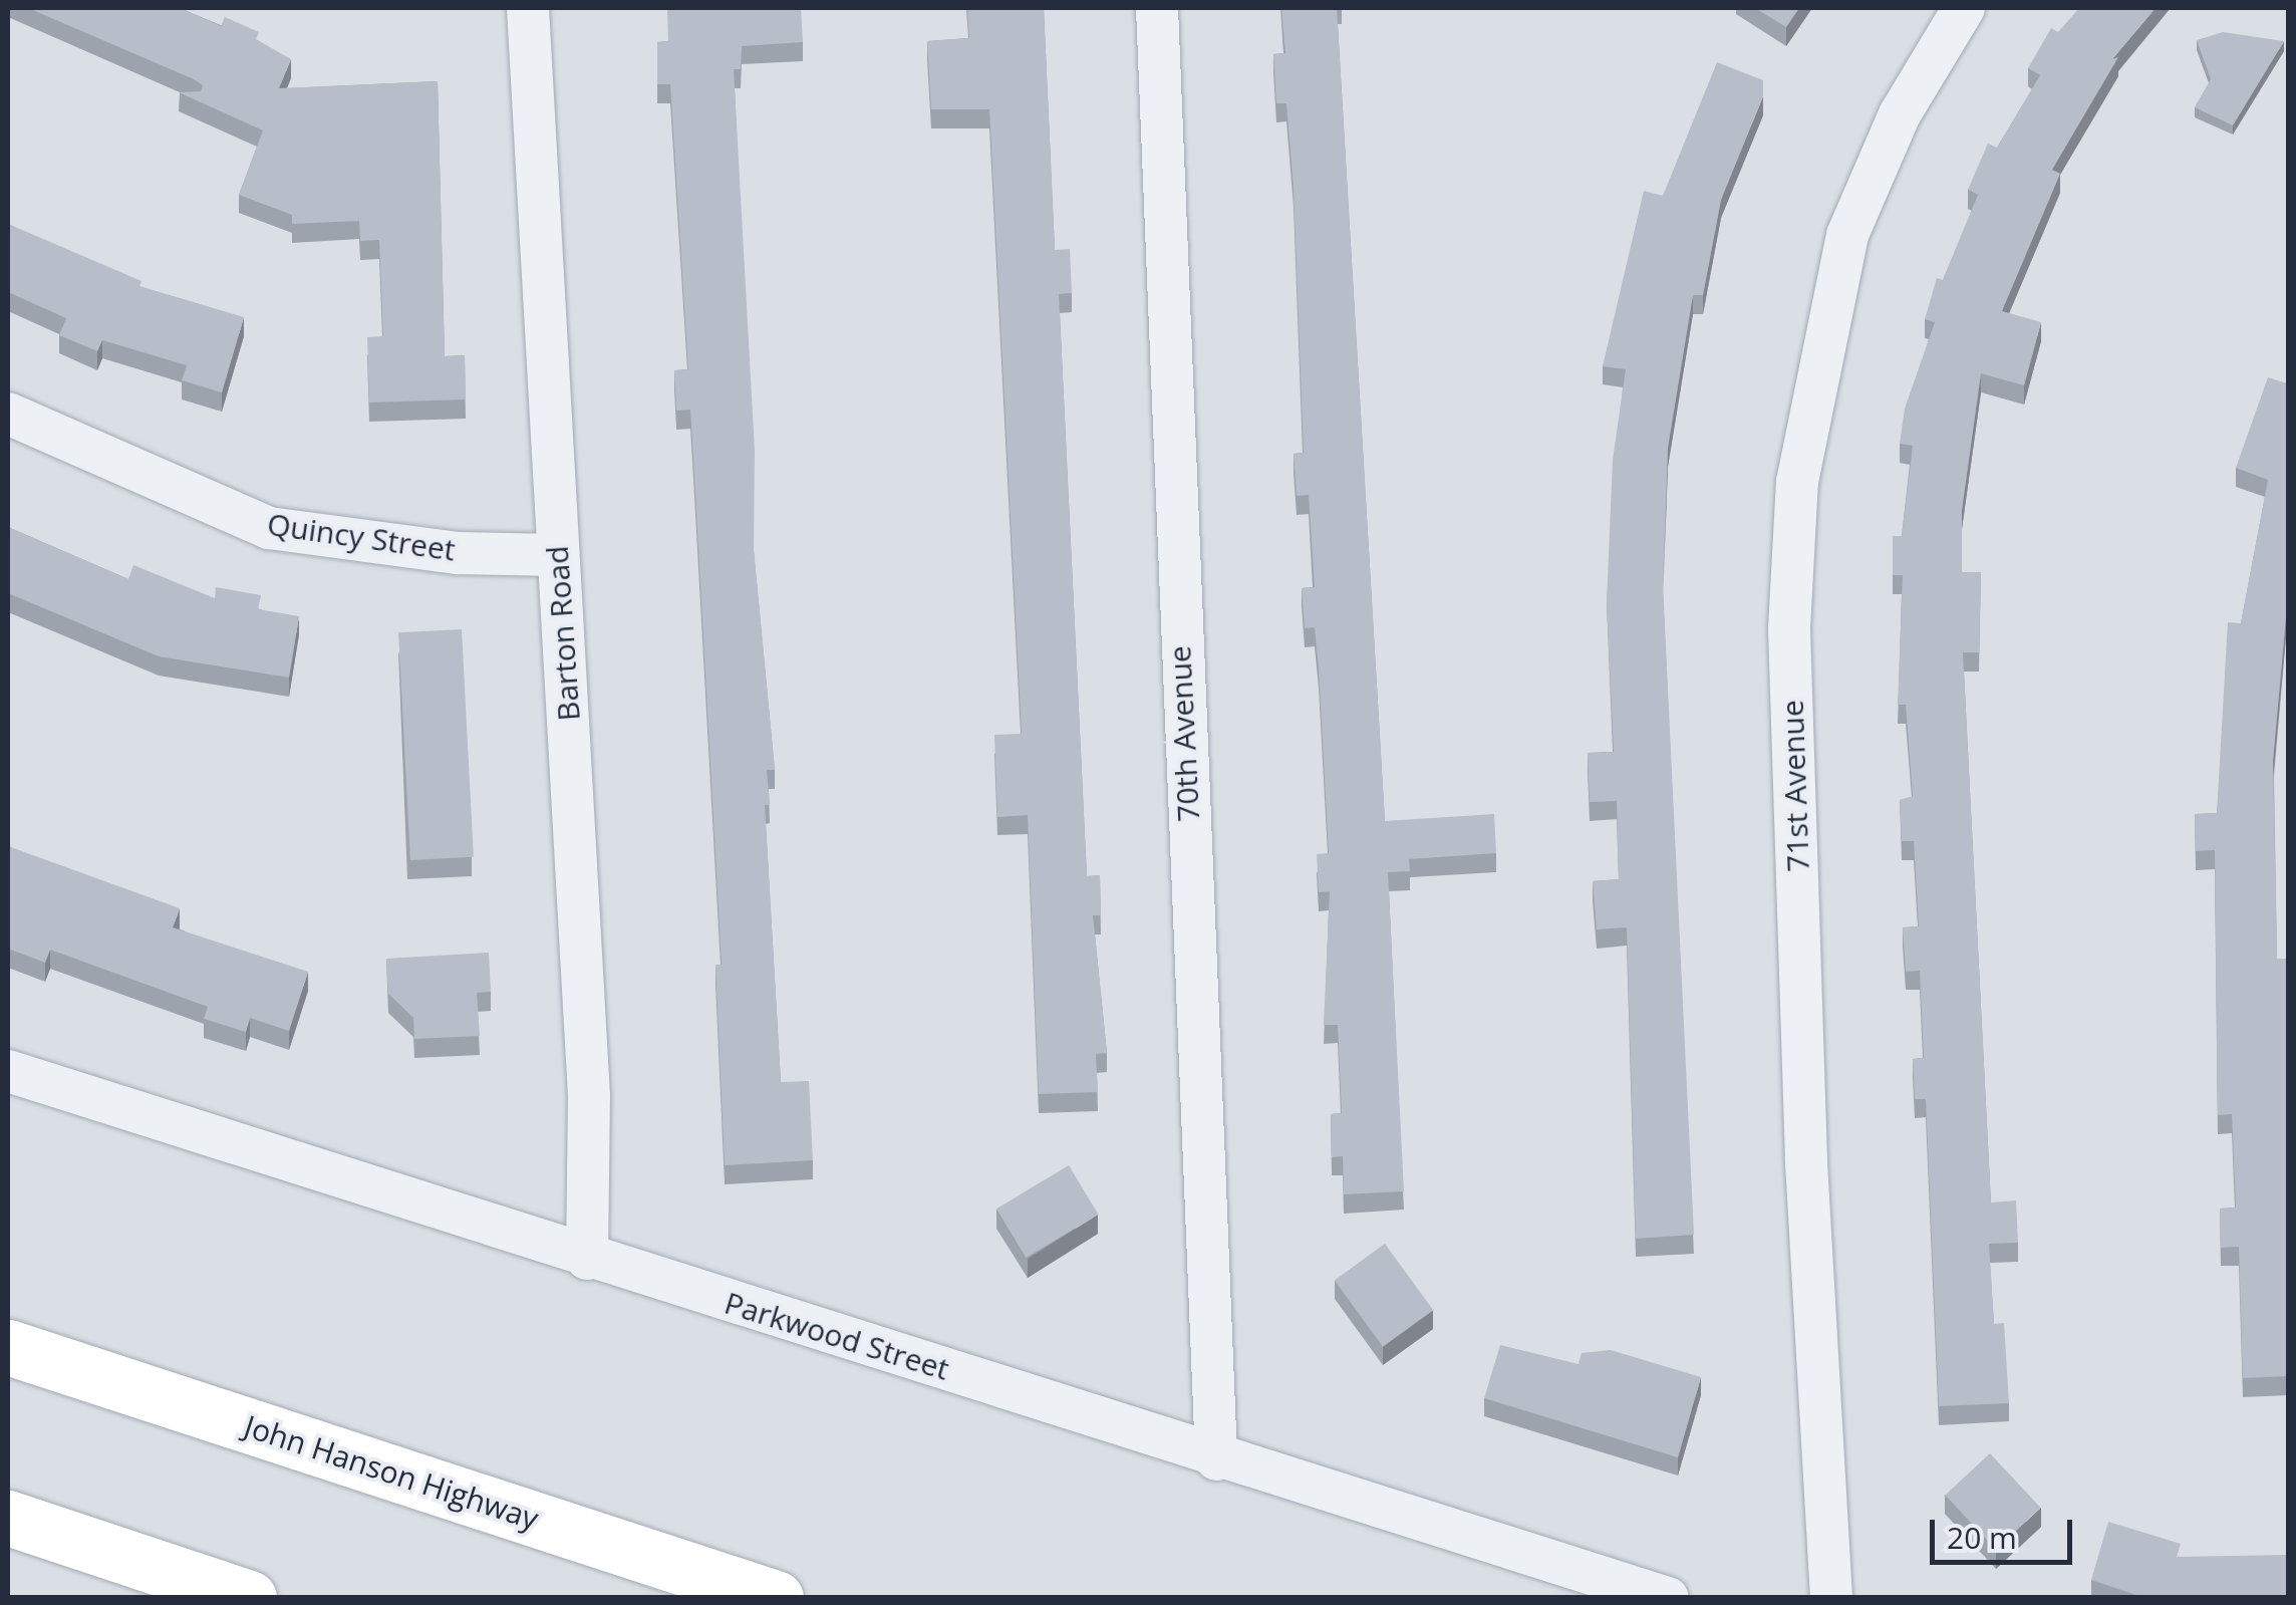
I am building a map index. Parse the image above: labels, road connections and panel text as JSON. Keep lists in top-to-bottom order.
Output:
{
  "streets": {
    "highway": ["John Hanson Highway"],
    "street": [
      "Quincy Street",
      "Barton Road",
      "70th Avenue",
      "71st Avenue",
      "Parkwood Street"
    ]
  },
  "crossings": [
    ["Quincy Street", "Barton Road"],
    ["Barton Road", "Parkwood Street"],
    ["70th Avenue", "Parkwood Street"]
  ],
  "scale_bar": "20 m"
}
